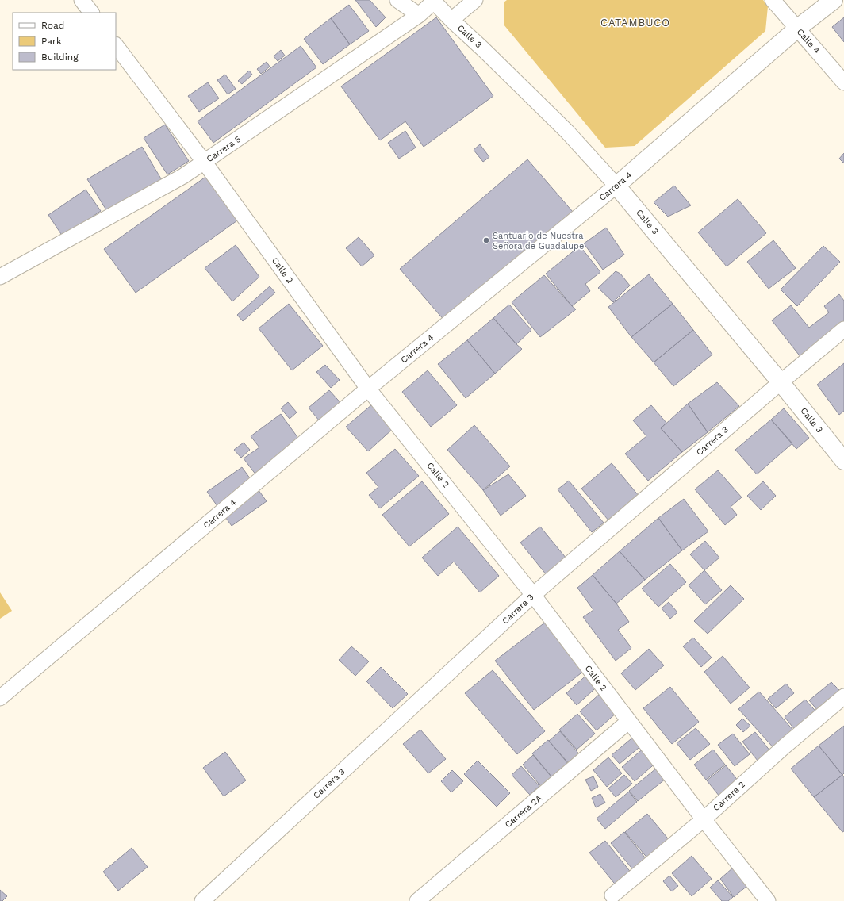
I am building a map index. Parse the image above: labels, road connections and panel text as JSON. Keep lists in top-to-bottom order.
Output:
{
  "streets": {
    "street": [
      "Calle 3",
      "Calle 4",
      "Carrera 5",
      "Carrera 4",
      "Calle 2",
      "Carrera 3",
      "Carrera 2",
      "Carrera 2A"
    ]
  },
  "crossings": [
    ["Calle 3", "Carrera 5"],
    ["Calle 3", "Carrera 4"],
    ["Calle 3", "Carrera 3"],
    ["Calle 4", "Carrera 4"],
    ["Carrera 5", "Calle 2"],
    ["Carrera 4", "Calle 2"],
    ["Calle 2", "Carrera 3"],
    ["Calle 2", "Carrera 2"],
    ["Calle 2", "Carrera 2A"]
  ],
  "districts": ["CATAMBUCO"],
  "places": ["Santuario de Nuestra Señora de Guadalupe"],
  "legend": ["Road", "Park", "Building"]
}
